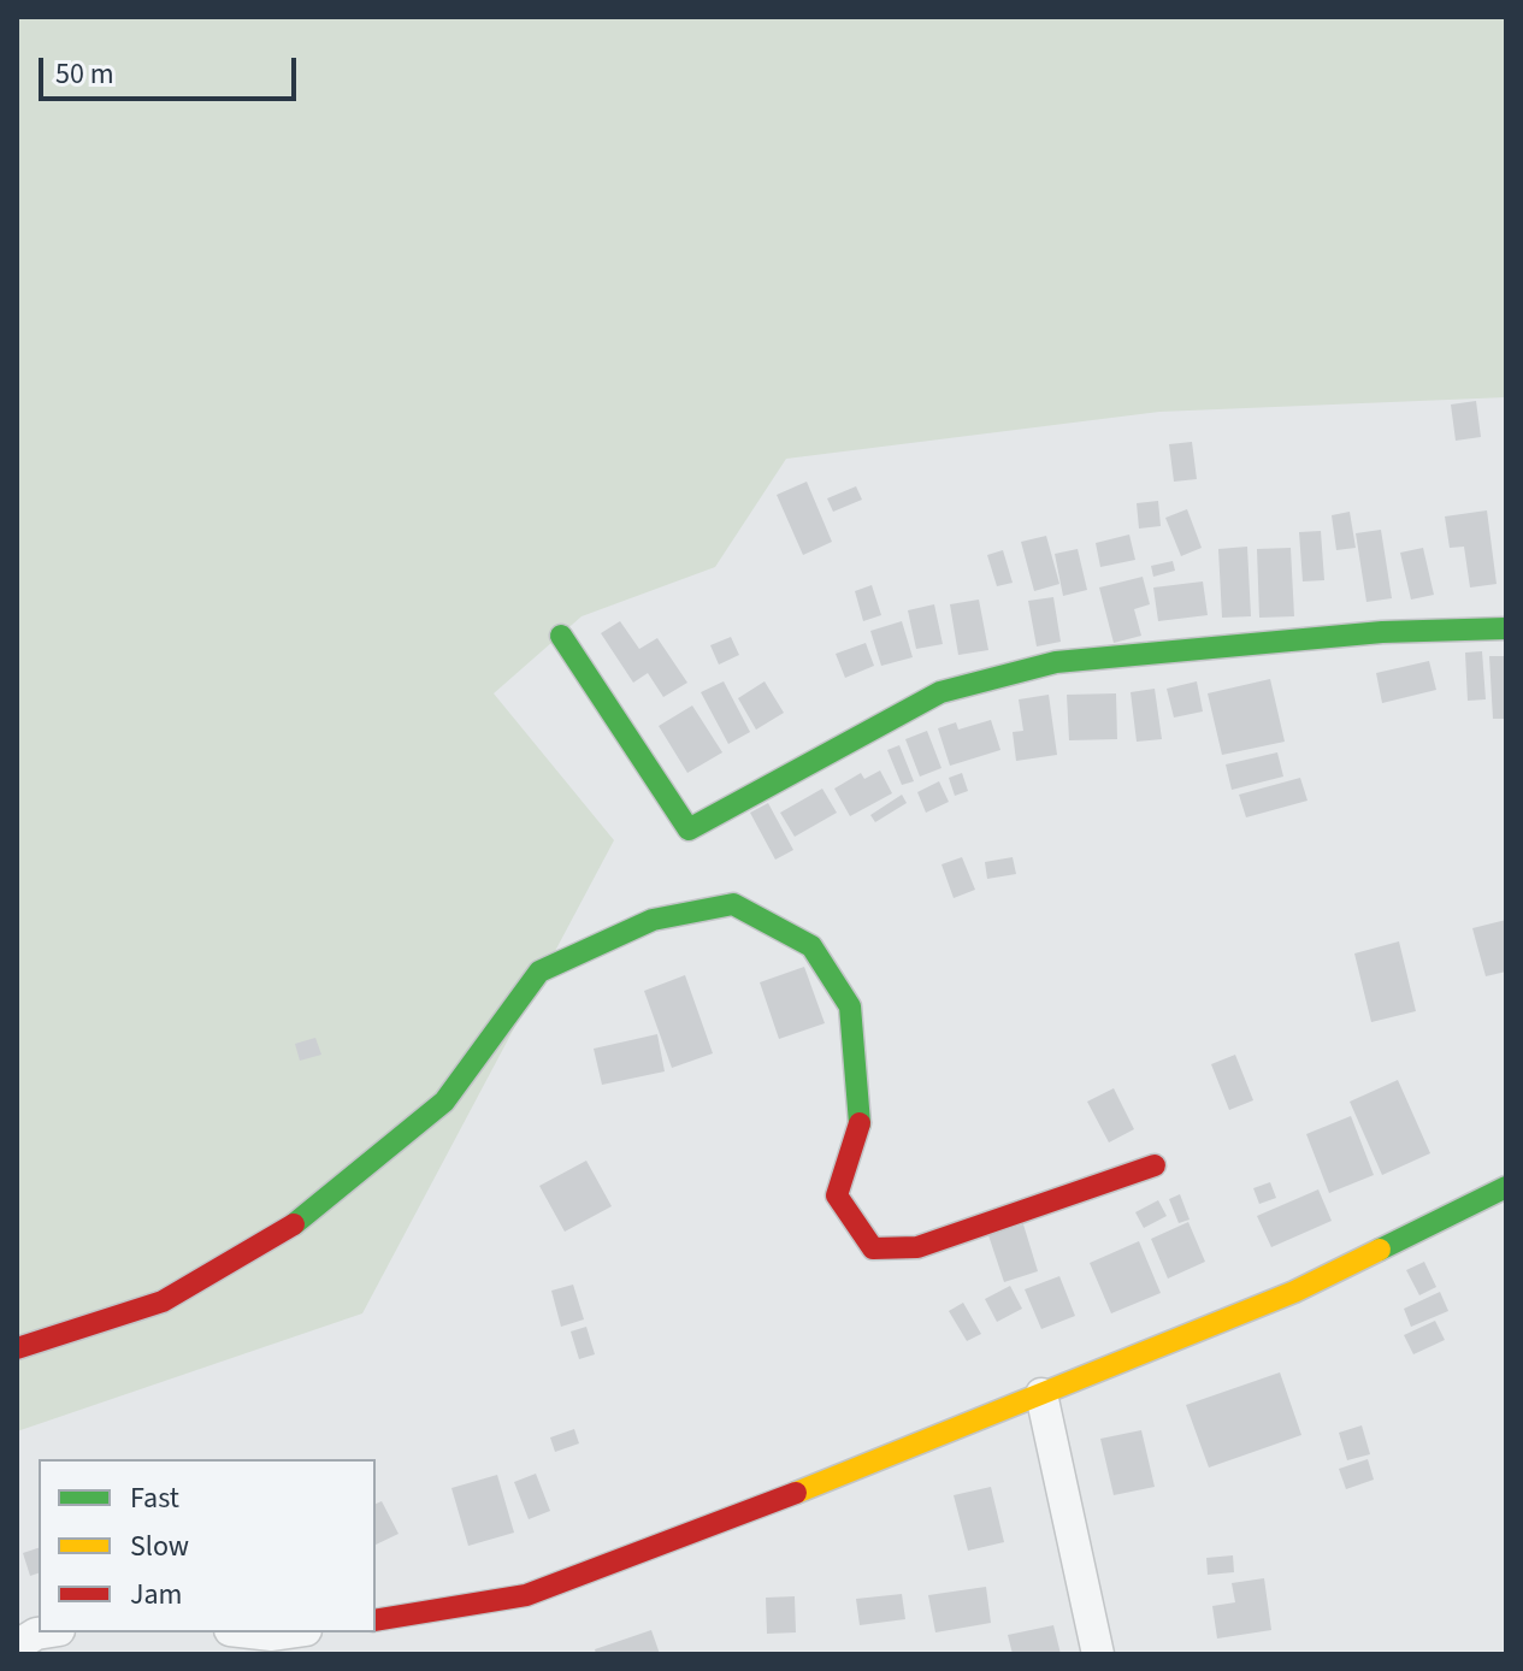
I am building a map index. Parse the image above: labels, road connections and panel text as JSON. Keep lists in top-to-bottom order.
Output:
{
  "legend": ["Fast", "Slow", "Jam"],
  "scale_bar": "50 m"
}
